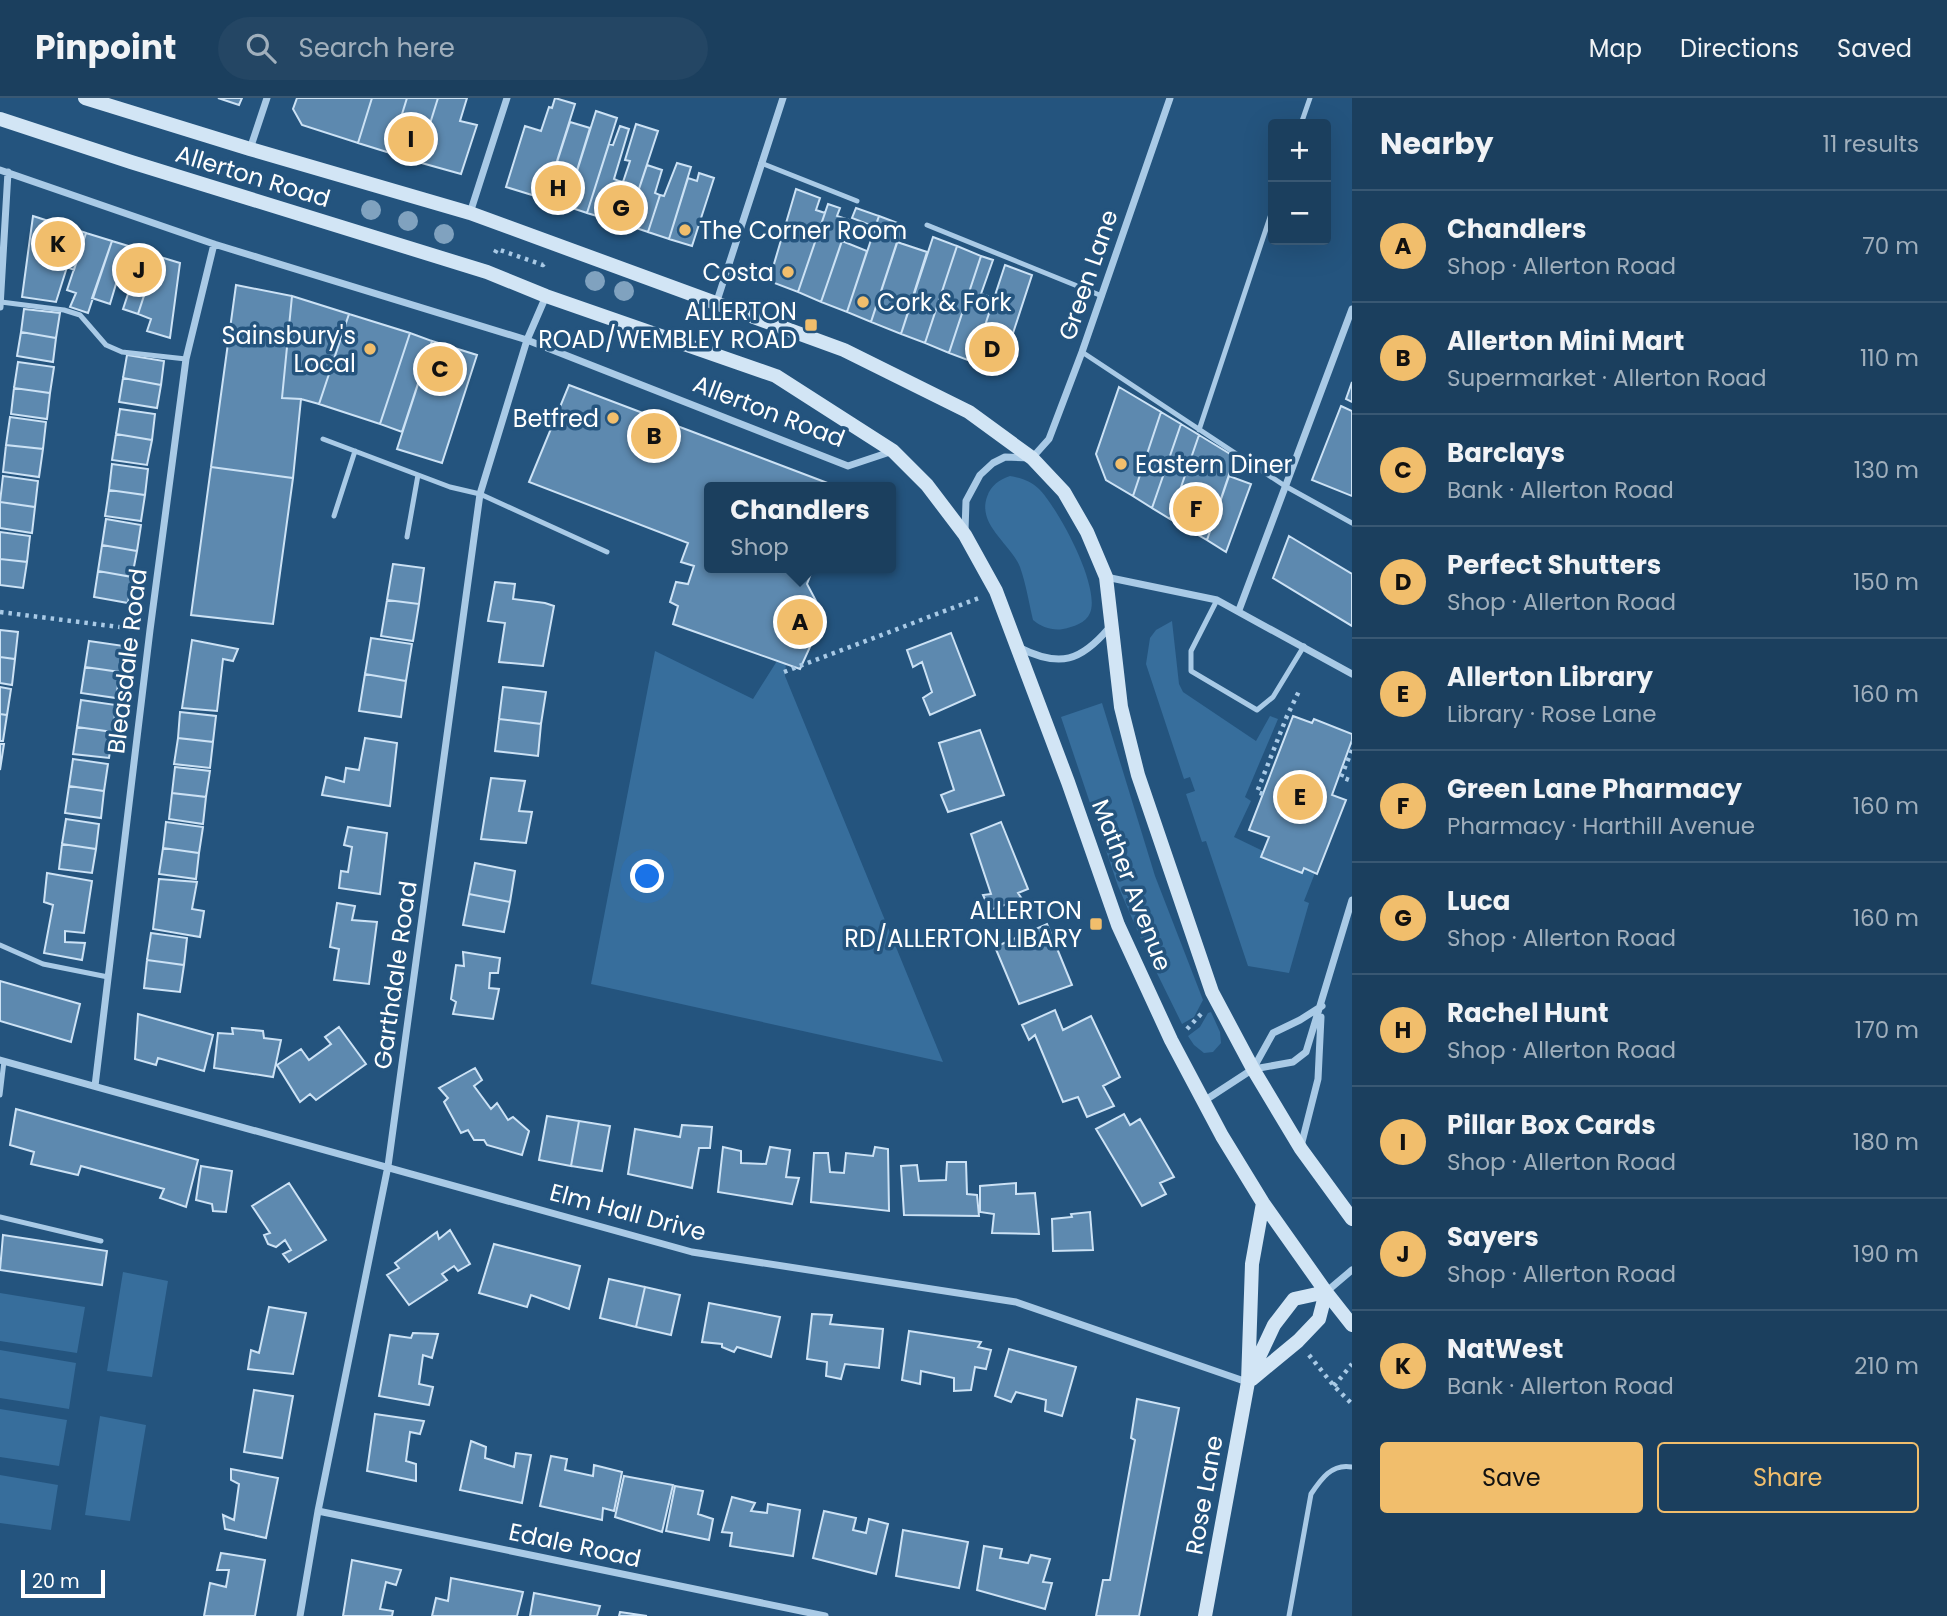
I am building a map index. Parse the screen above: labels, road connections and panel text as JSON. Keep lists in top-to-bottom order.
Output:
{
  "streets": {
    "main road": ["Allerton Road", "Mather Avenue", "Rose Lane"],
    "street": [
      "Green Lane",
      "Bleasdale Road",
      "Garthdale Road",
      "Elm Hall Drive",
      "Edale Road"
    ]
  },
  "crossings": [
    ["Allerton Road", "Bleasdale Road"],
    ["Allerton Road", "Mather Avenue"],
    ["Allerton Road", "Garthdale Road"],
    ["Green Lane", "Mather Avenue"],
    ["Bleasdale Road", "Elm Hall Drive"],
    ["Garthdale Road", "Elm Hall Drive"],
    ["Garthdale Road", "Edale Road"],
    ["Elm Hall Drive", "Rose Lane"]
  ],
  "places": {
    "other": [
      "The Corner Room",
      "Costa",
      "Cork & Fork",
      "Sainsbury's Local",
      "Betfred",
      "Eastern Diner"
    ],
    "transit": ["ALLERTON ROAD/WEMBLEY ROAD", "ALLERTON RD/ALLERTON LIBARY"]
  },
  "scale_bar": "20 m",
  "page": {
    "header": "Pinpoint",
    "search": "Search here",
    "nav": ["Map", "Directions", "Saved"],
    "heading": ["Nearby", "11 results"],
    "pins": [
      "I",
      "H",
      "G",
      "K",
      "J",
      "D",
      "C",
      "B",
      "F",
      "A",
      "E"
    ],
    "map_buttons": ["+", "−"],
    "list": [
      {
        "mark": "A",
        "name": "Chandlers",
        "note": "Shop · Allerton Road",
        "value": "70 m"
      },
      {
        "mark": "B",
        "name": "Allerton Mini Mart",
        "note": "Supermarket · Allerton Road",
        "value": "110 m"
      },
      {
        "mark": "C",
        "name": "Barclays",
        "note": "Bank · Allerton Road",
        "value": "130 m"
      },
      {
        "mark": "D",
        "name": "Perfect Shutters",
        "note": "Shop · Allerton Road",
        "value": "150 m"
      },
      {
        "mark": "E",
        "name": "Allerton Library",
        "note": "Library · Rose Lane",
        "value": "160 m"
      },
      {
        "mark": "F",
        "name": "Green Lane Pharmacy",
        "note": "Pharmacy · Harthill Avenue",
        "value": "160 m"
      },
      {
        "mark": "G",
        "name": "Luca",
        "note": "Shop · Allerton Road",
        "value": "160 m"
      },
      {
        "mark": "H",
        "name": "Rachel Hunt",
        "note": "Shop · Allerton Road",
        "value": "170 m"
      },
      {
        "mark": "I",
        "name": "Pillar Box Cards",
        "note": "Shop · Allerton Road",
        "value": "180 m"
      },
      {
        "mark": "J",
        "name": "Sayers",
        "note": "Shop · Allerton Road",
        "value": "190 m"
      },
      {
        "mark": "K",
        "name": "NatWest",
        "note": "Bank · Allerton Road",
        "value": "210 m"
      }
    ],
    "popup": ["Chandlers", "Shop"],
    "buttons": ["Save", "Share"],
    "scale": "20 m"
  }
}
